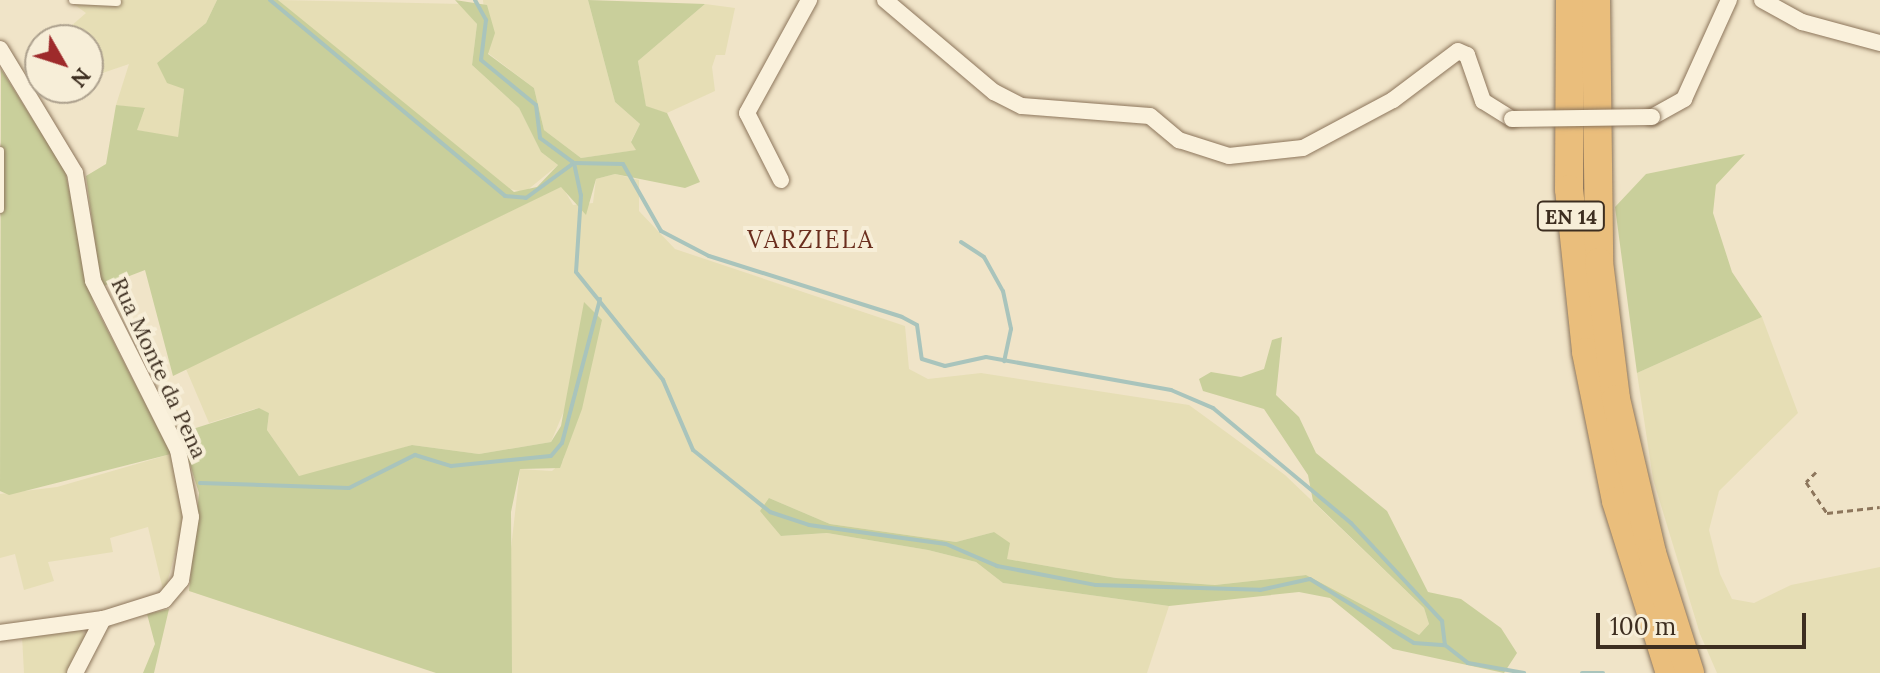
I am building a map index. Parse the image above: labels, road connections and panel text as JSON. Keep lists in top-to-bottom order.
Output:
{
  "streets": {
    "highway": ["EN 14"],
    "street": ["Rua Monte da Pena"]
  },
  "districts": ["VARZIELA"],
  "scale_bar": "100 m",
  "north": "bottom right"
}
